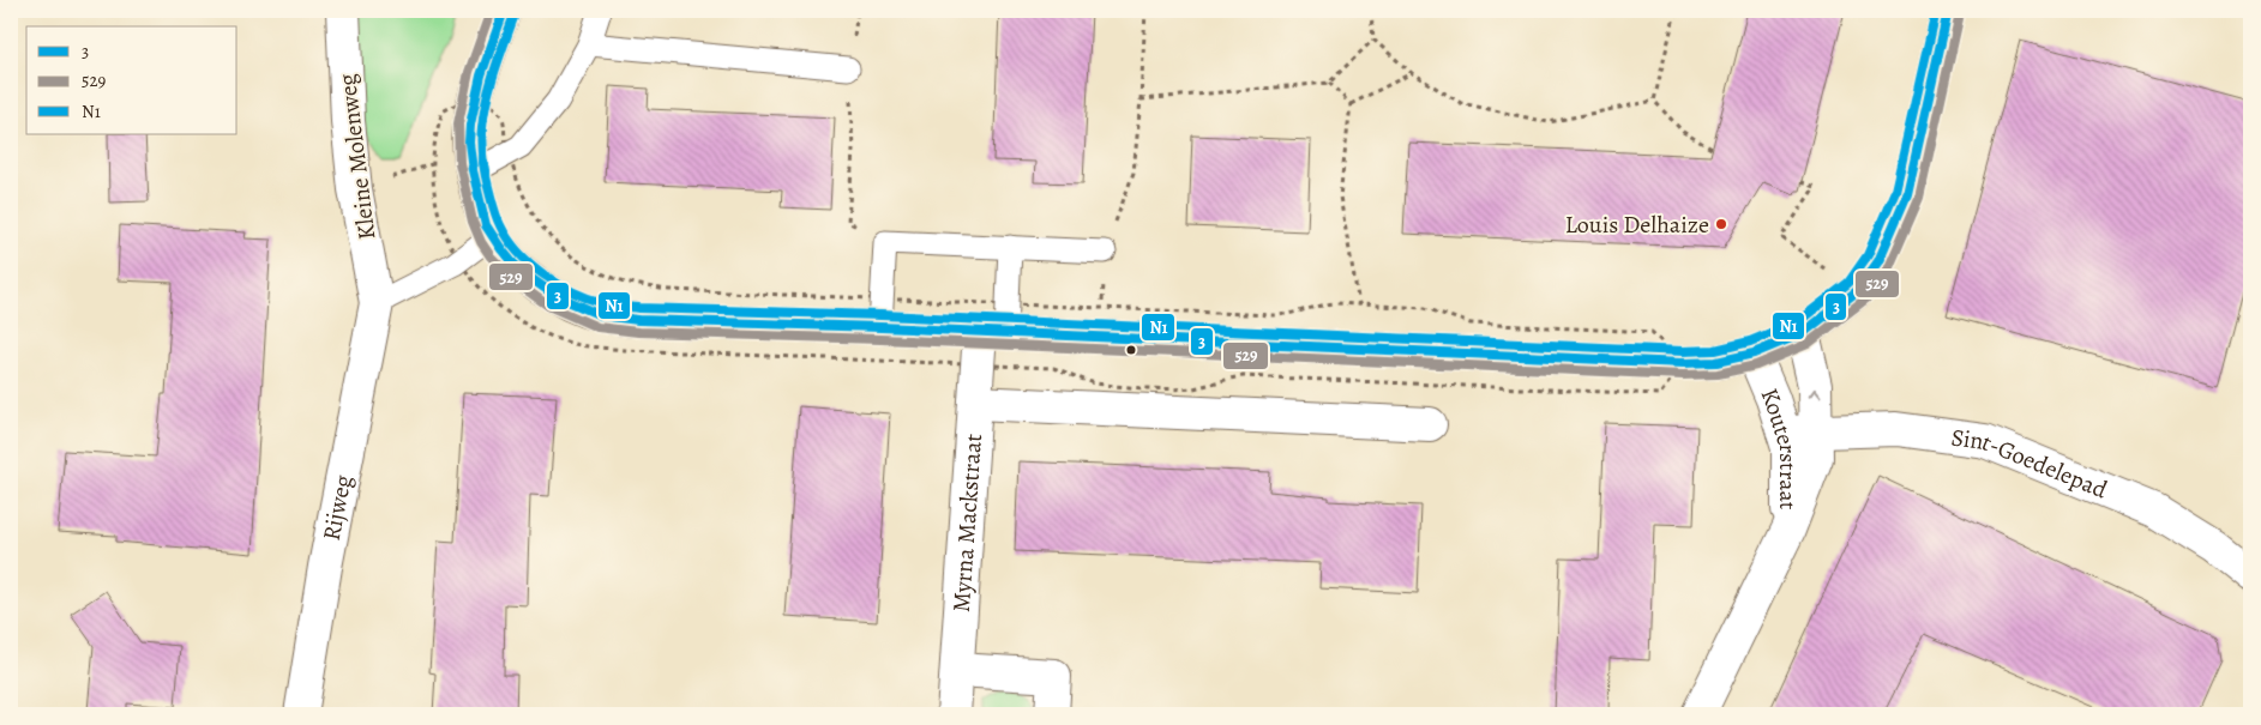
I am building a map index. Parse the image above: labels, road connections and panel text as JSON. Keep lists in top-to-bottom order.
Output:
{
  "streets": {
    "street": [
      "Kleine Molenweg",
      "Kouterstraat",
      "Sint-Goedelepad",
      "Rijweg",
      "Myrna Mackstraat"
    ]
  },
  "crossings": [
    ["Kleine Molenweg", "Rijweg"],
    ["Kouterstraat", "Sint-Goedelepad"]
  ],
  "places": ["Louis Delhaize"],
  "lines": ["transit line 3", "transit line 529", "transit line N1"],
  "legend": ["3", "529", "N1"]
}
